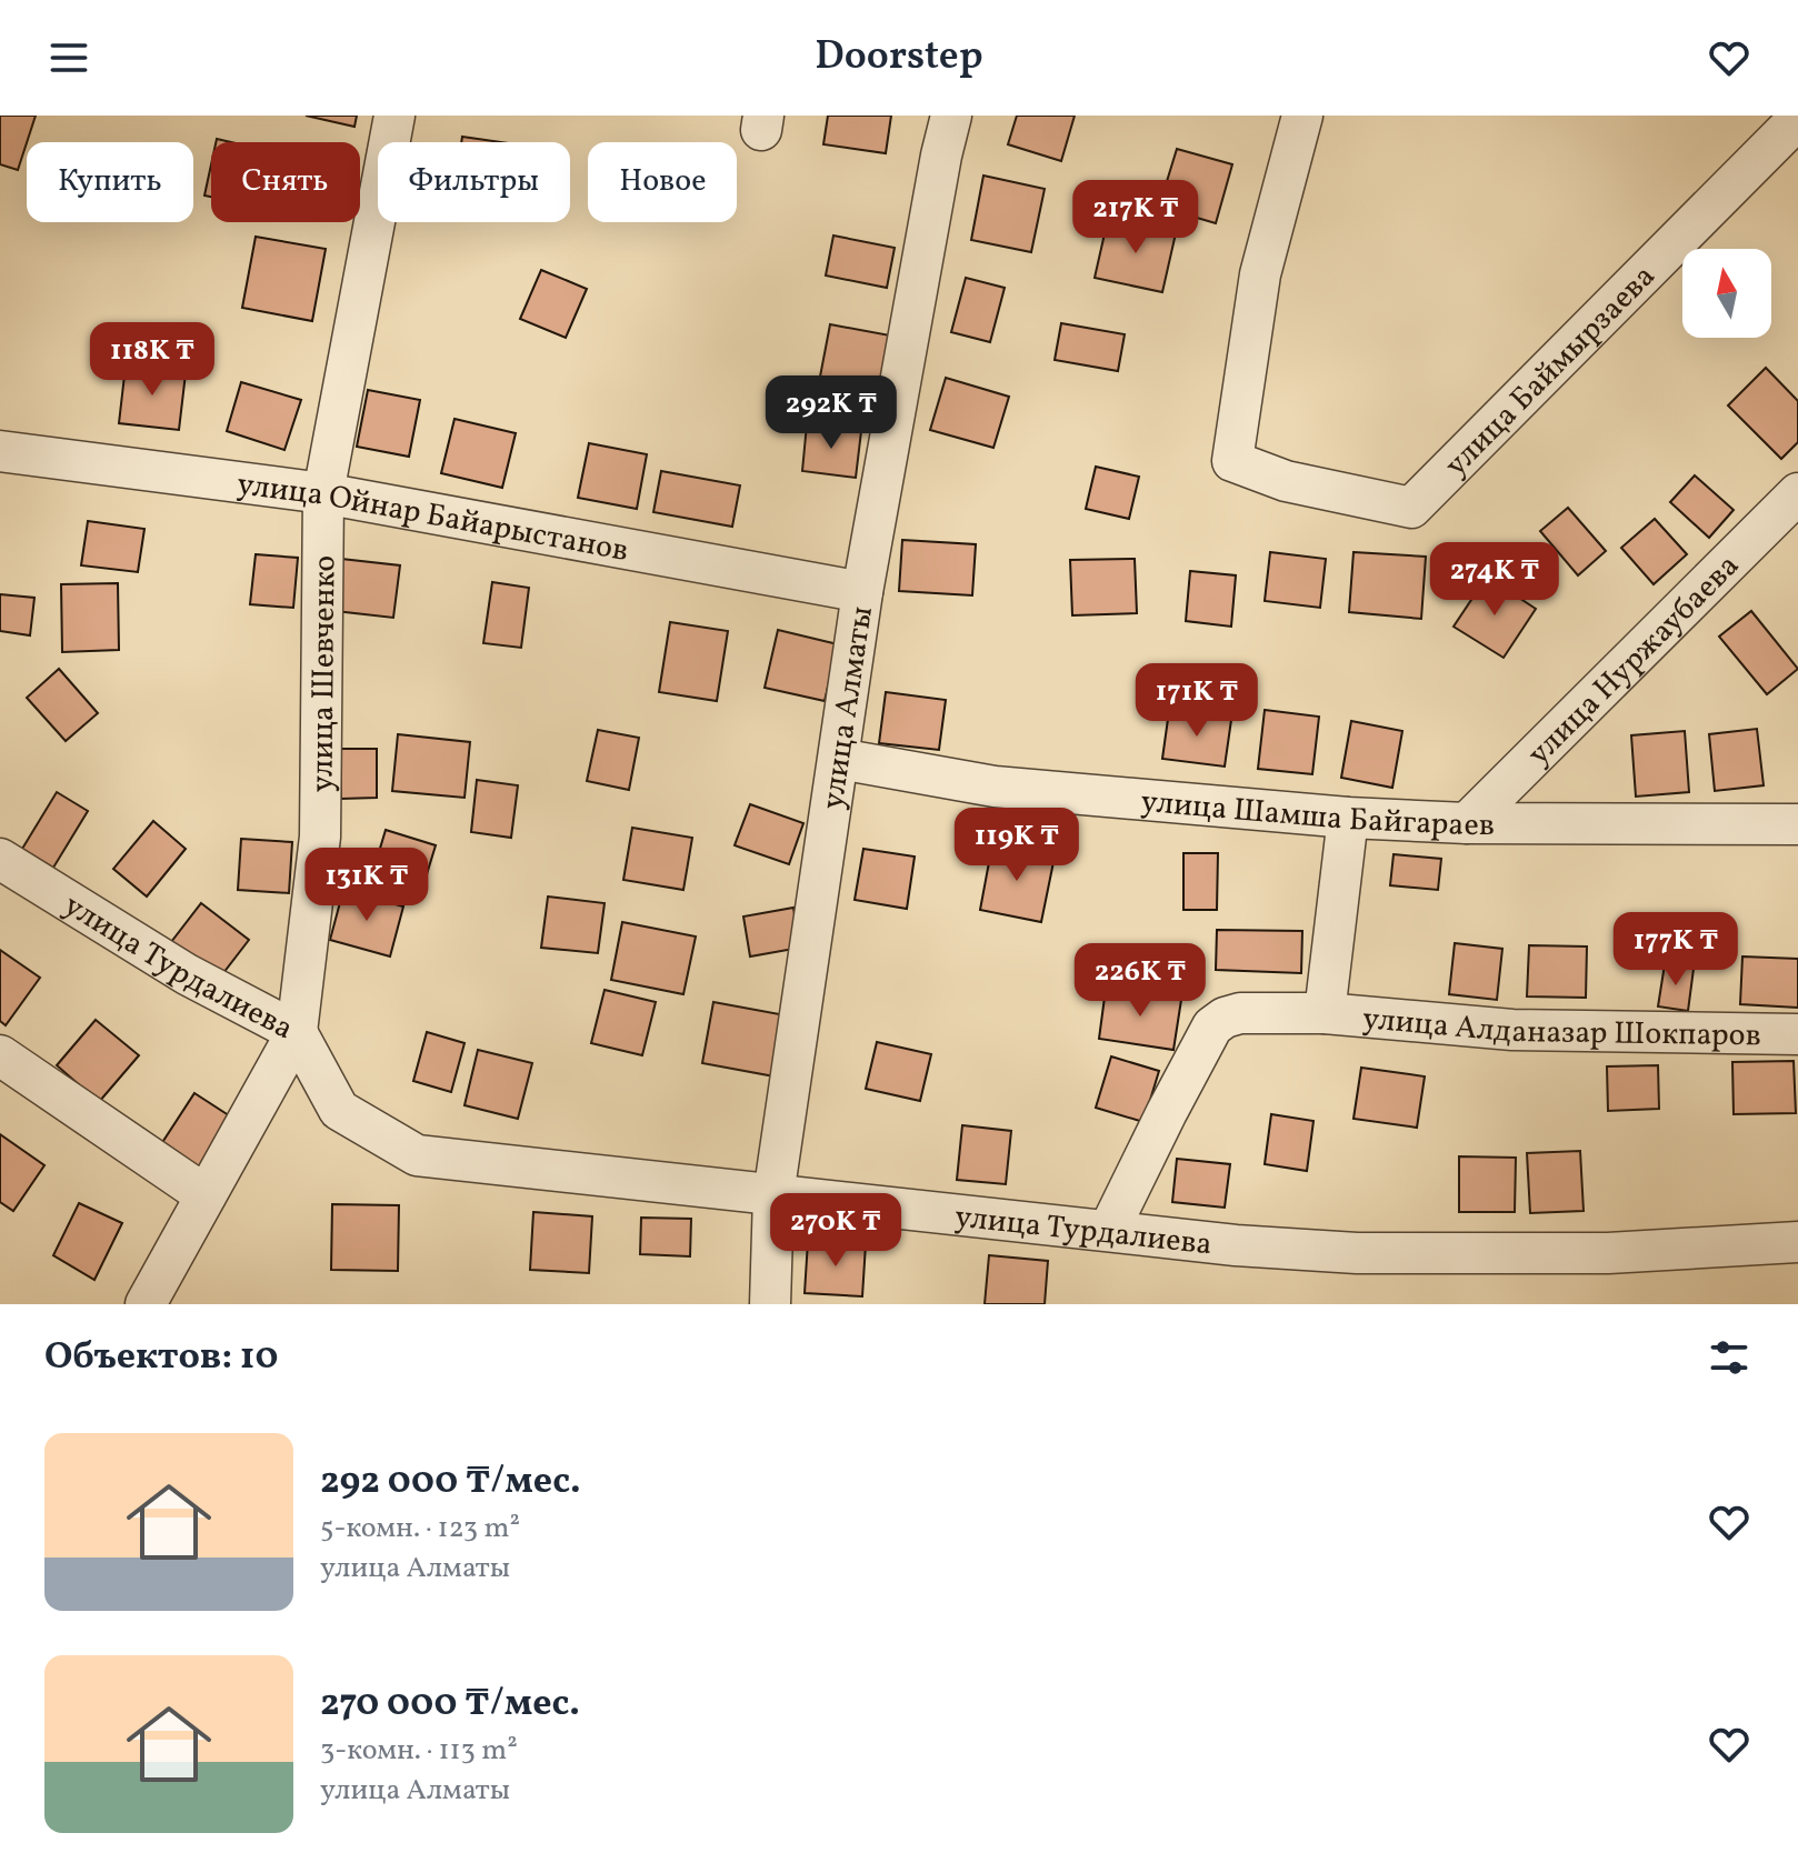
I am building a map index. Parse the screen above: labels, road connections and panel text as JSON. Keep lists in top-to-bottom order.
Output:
{
  "streets": {
    "street": [
      "улица Баймырзаева",
      "улица Ойнар Байарыстанов",
      "улица Нуржаубаева",
      "улица Шевченко",
      "улица Алматы",
      "улица Шамша Байгараев",
      "улица Турдалиева",
      "улица Алданазар Шокпаров"
    ]
  },
  "crossings": [
    ["улица Ойнар Байарыстанов", "улица Шевченко"],
    ["улица Ойнар Байарыстанов", "улица Алматы"],
    ["улица Нуржаубаева", "улица Шамша Байгараев"],
    ["улица Шевченко", "улица Турдалиева"],
    ["улица Алматы", "улица Шамша Байгараев"],
    ["улица Алматы", "улица Турдалиева"],
    ["улица Турдалиева", "улица Алданазар Шокпаров"]
  ],
  "north": "top",
  "page": {
    "header": "Doorstep",
    "chip": [
      "Купить",
      "Снять",
      "Фильтры",
      "Новое"
    ],
    "price": [
      "217K ₸",
      "118K ₸",
      "292K ₸",
      "274K ₸",
      "171K ₸",
      "119K ₸",
      "131K ₸",
      "177K ₸",
      "226K ₸",
      "270K ₸"
    ],
    "heading": "Объектов: 10",
    "list": [
      {
        "name": "292 000 ₸/мес.",
        "note": "5-комн. · 123 m² · улица Алматы"
      },
      {
        "name": "270 000 ₸/мес.",
        "note": "3-комн. · 113 m² · улица Алматы"
      }
    ]
  }
}
